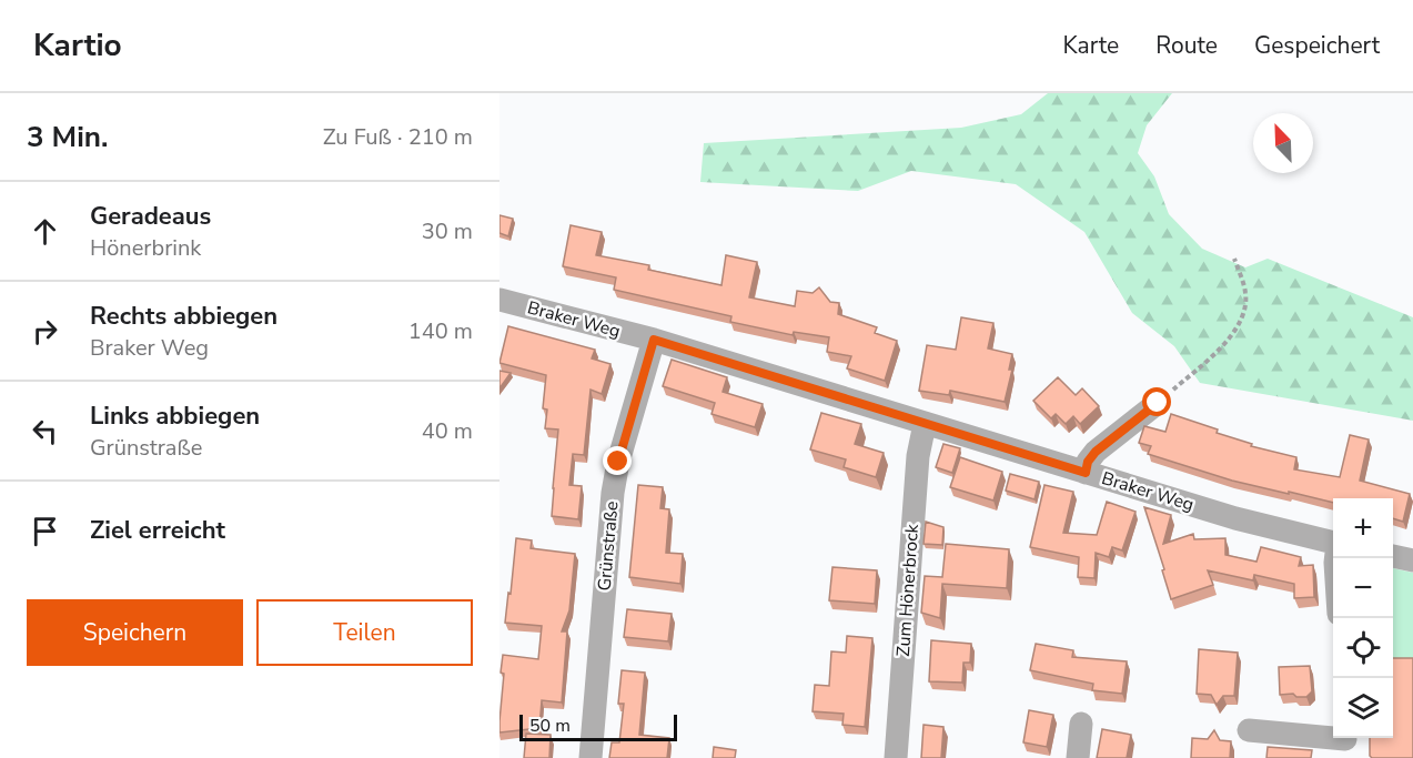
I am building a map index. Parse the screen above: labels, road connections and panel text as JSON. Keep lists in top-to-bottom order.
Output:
{
  "streets": {
    "street": ["Braker Weg", "Grünstraße", "Zum Hönerbrock"]
  },
  "crossings": [
    ["Braker Weg", "Grünstraße"],
    ["Braker Weg", "Zum Hönerbrock"]
  ],
  "scale_bar": "50 m",
  "north": "top left",
  "page": {
    "header": "Kartio",
    "nav": ["Karte", "Route", "Gespeichert"],
    "heading": ["3 Min.", "Zu Fuß · 210 m"],
    "list": [
      ["Geradeaus", "Hönerbrink", "30 m"],
      ["Rechts abbiegen", "Braker Weg", "140 m"],
      ["Links abbiegen", "Grünstraße", "40 m"],
      "Ziel erreicht"
    ],
    "map_buttons": ["+", "−"],
    "buttons": ["Speichern", "Teilen"],
    "scale": "50 m"
  }
}
